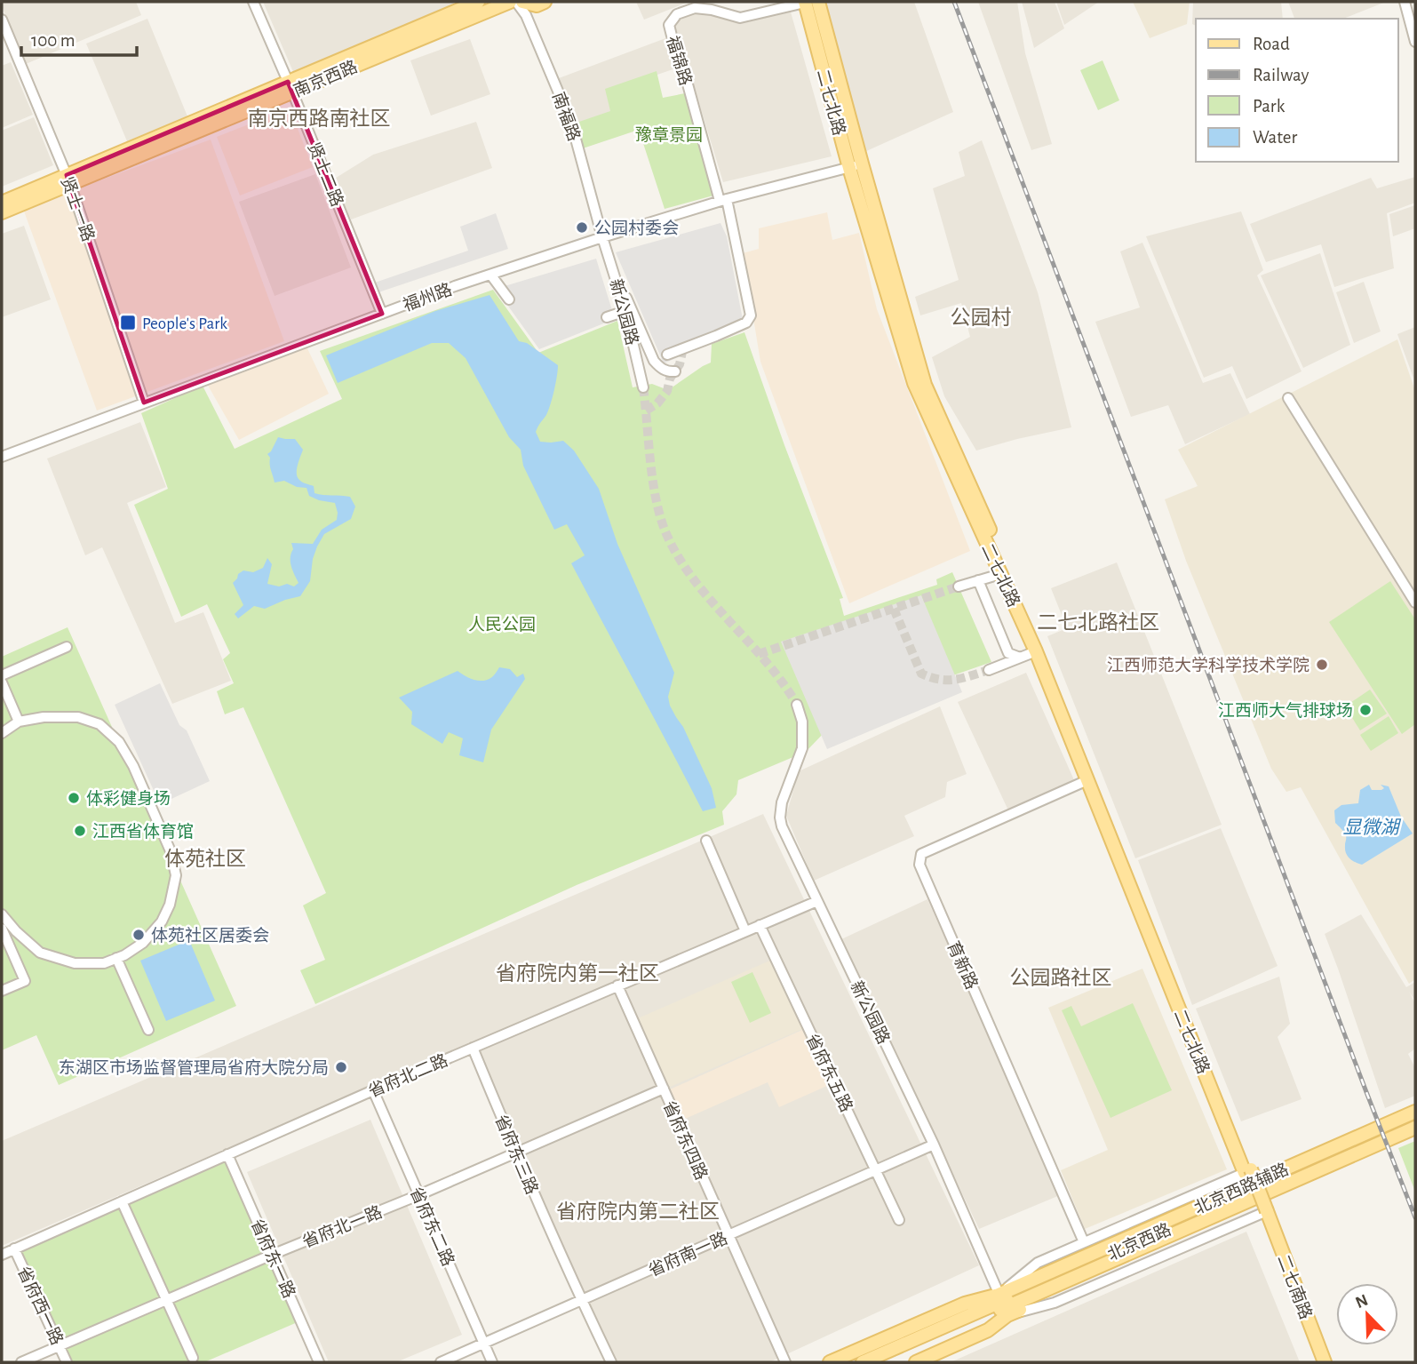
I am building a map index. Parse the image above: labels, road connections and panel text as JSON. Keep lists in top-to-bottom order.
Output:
{
  "streets": {
    "main road": [
      "南京西路",
      "二七北路",
      "北京西路辅路",
      "北京西路",
      "二七南路"
    ],
    "street": [
      "福锦路",
      "南福路",
      "贤士二路",
      "贤士一路",
      "福州路",
      "新公园路",
      "育新路",
      "省府东五路",
      "省府北二路",
      "省府东四路",
      "省府东三路",
      "省府北一路",
      "省府东二路",
      "省府南一路",
      "省府东一路",
      "省府西一路"
    ]
  },
  "crossings": [
    ["福锦路", "二七北路"],
    ["福锦路", "福州路"],
    ["南京西路", "贤士二路"],
    ["南京西路", "贤士一路"],
    ["二七北路", "福州路"],
    ["二七北路", "育新路"],
    ["二七北路", "北京西路辅路"],
    ["南福路", "福州路"],
    ["南福路", "新公园路"],
    ["贤士二路", "福州路"],
    ["贤士一路", "福州路"],
    ["福州路", "新公园路"],
    ["新公园路", "省府北二路"],
    ["新公园路", "北京西路辅路"],
    ["新公园路", "北京西路"],
    ["新公园路", "省府南一路"],
    ["育新路", "北京西路辅路"],
    ["省府东五路", "省府北二路"],
    ["省府东五路", "省府南一路"],
    ["省府北二路", "省府东四路"],
    ["省府北二路", "省府东三路"],
    ["省府北二路", "省府东二路"],
    ["省府北二路", "省府东一路"],
    ["省府北二路", "省府西一路"],
    ["省府东四路", "省府北一路"],
    ["省府东四路", "省府南一路"],
    ["省府东三路", "省府北一路"],
    ["省府东三路", "省府南一路"],
    ["北京西路辅路", "北京西路"],
    ["北京西路辅路", "二七南路"],
    ["省府北一路", "省府东二路"],
    ["省府北一路", "省府东一路"],
    ["省府北一路", "省府西一路"],
    ["省府东二路", "省府南一路"]
  ],
  "districts": [
    "南京西路南社区",
    "公园村",
    "二七北路社区",
    "体苑社区",
    "省府院内第一社区",
    "公园路社区",
    "省府院内第二社区"
  ],
  "water": ["显微湖"],
  "parks": ["豫章景园", "人民公园"],
  "places": {
    "other": [
      "公园村委会",
      "江西师范大学科学技术学院",
      "江西师大气排球场",
      "体彩健身场",
      "江西省体育馆",
      "体苑社区居委会",
      "东湖区市场监督管理局省府大院分局"
    ],
    "transit": ["People's Park"]
  },
  "legend": [
    "Road",
    "Railway",
    "Park",
    "Water"
  ],
  "scale_bar": "100 m",
  "north": "top left"
}
